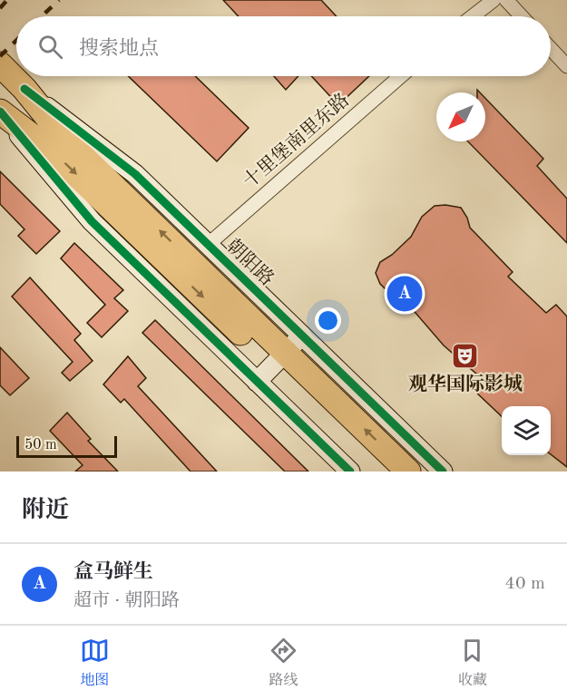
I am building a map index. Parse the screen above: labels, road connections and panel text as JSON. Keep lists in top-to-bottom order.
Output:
{
  "streets": {
    "highway": ["朝阳路"],
    "street": ["十里堡南里东路"]
  },
  "crossings": [
    ["十里堡南里东路", "朝阳路"]
  ],
  "places": {
    "theatre": ["观华国际影城"]
  },
  "scale_bar": "50 m",
  "north": "bottom left",
  "page": {
    "search": "搜索地点",
    "pins": "A",
    "scale": "50 m",
    "heading": "附近",
    "list": [
      {
        "mark": "A",
        "name": "盒马鲜生",
        "note": "超市 · 朝阳路",
        "value": "40 m"
      }
    ],
    "nav": ["地图", "路线", "收藏"]
  }
}
